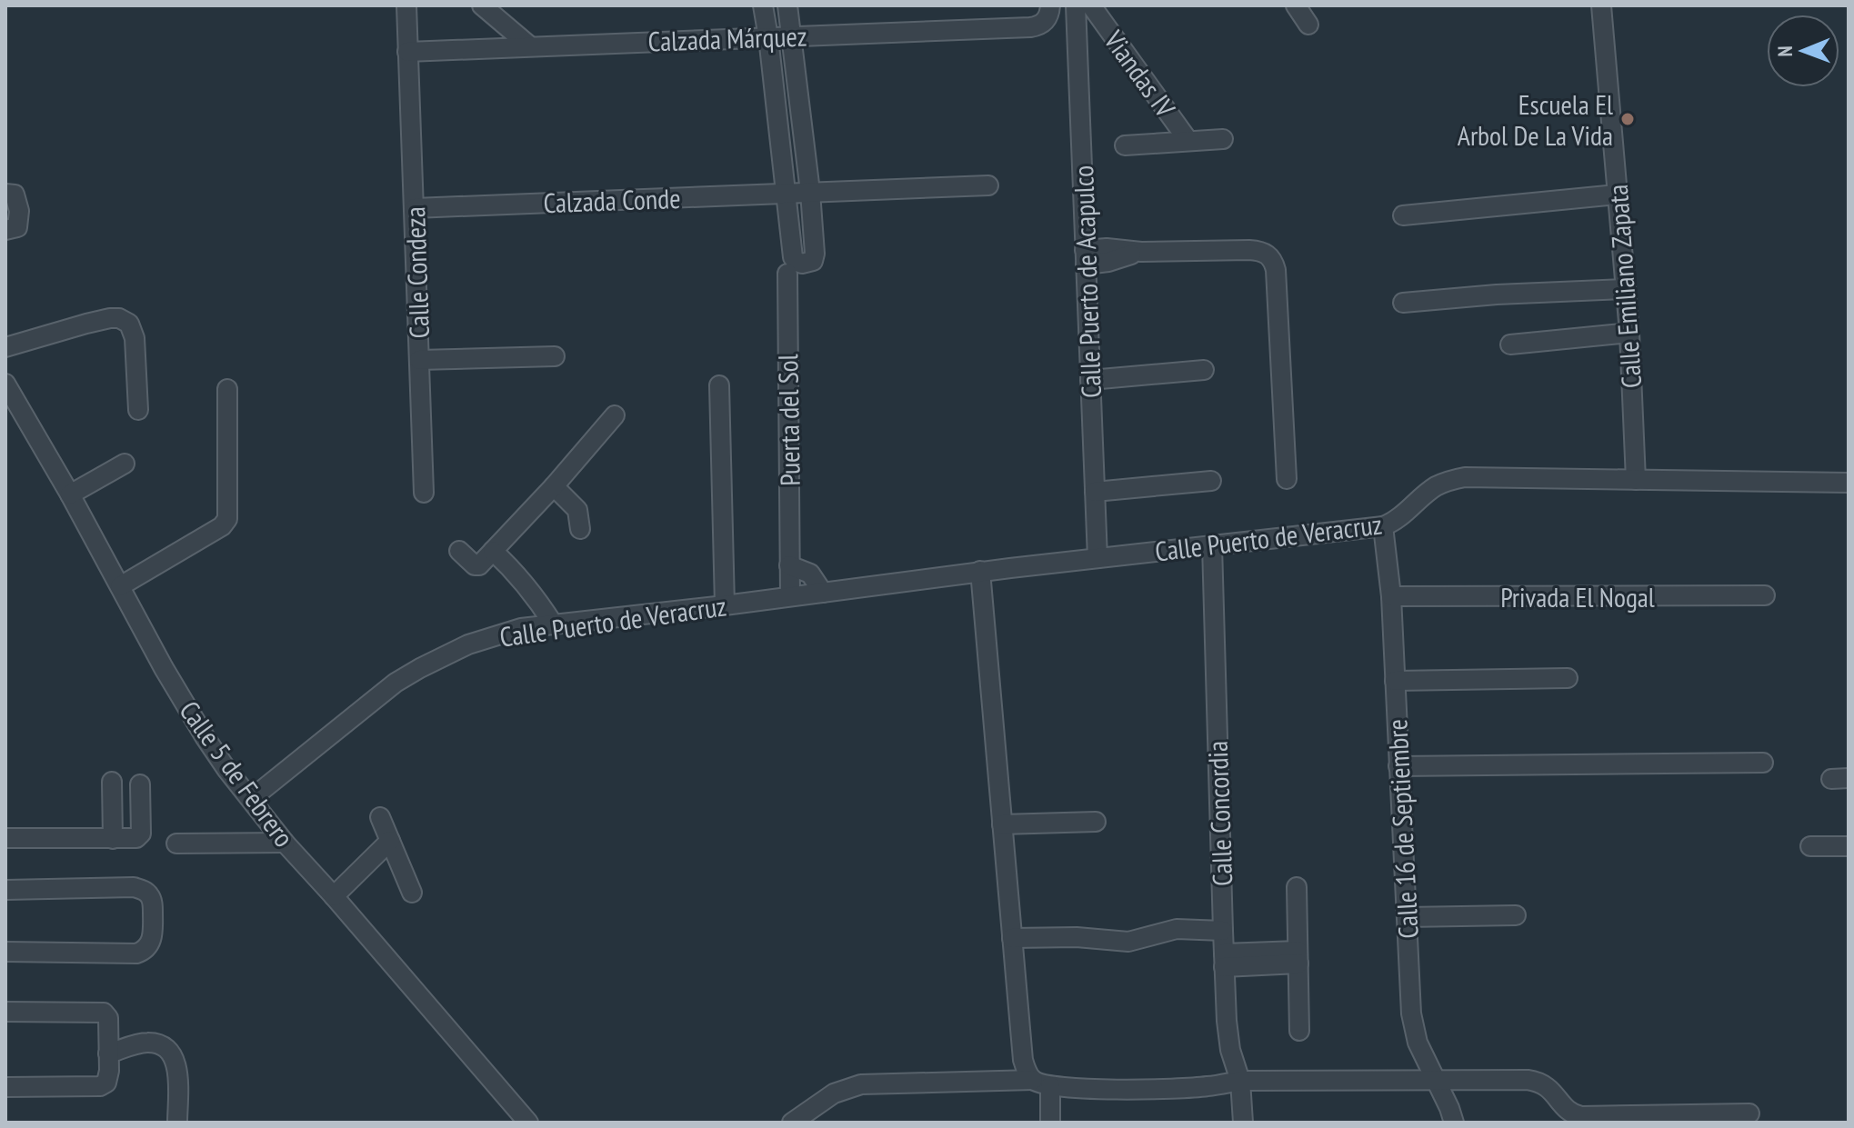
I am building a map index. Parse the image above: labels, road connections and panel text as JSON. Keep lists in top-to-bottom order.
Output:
{
  "streets": {
    "street": [
      "Calzada Márquez",
      "Viandas IV",
      "Calzada Conde",
      "Calle Condeza",
      "Calle Puerto de Acapulco",
      "Calle Emiliano Zapata",
      "Puerta del Sol",
      "Calle Puerto de Veracruz",
      "Privada El Nogal",
      "Calle 5 de Febrero",
      "Calle Concordia",
      "Calle 16 de Septiembre"
    ]
  },
  "crossings": [
    ["Calzada Márquez", "Calle Condeza"],
    ["Calzada Conde", "Calle Condeza"],
    ["Calle Puerto de Acapulco", "Calle Puerto de Veracruz"],
    ["Calle Emiliano Zapata", "Calle Puerto de Veracruz"],
    ["Puerta del Sol", "Calle Puerto de Veracruz"],
    ["Calle Puerto de Veracruz", "Calle 5 de Febrero"],
    ["Calle Puerto de Veracruz", "Calle Concordia"],
    ["Calle Puerto de Veracruz", "Calle 16 de Septiembre"],
    ["Privada El Nogal", "Calle 16 de Septiembre"]
  ],
  "places": ["Escuela El Arbol De La Vida"],
  "north": "left"
}
